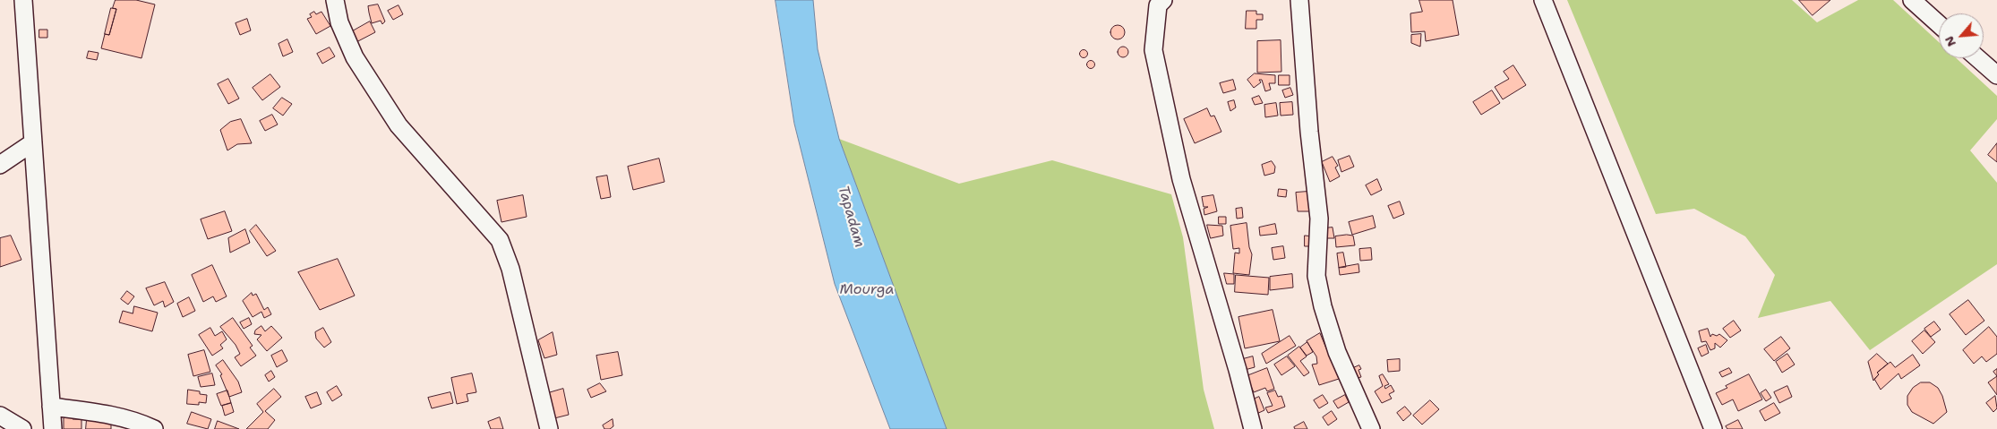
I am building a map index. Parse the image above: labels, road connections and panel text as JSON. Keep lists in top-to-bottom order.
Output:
{
  "water": ["Tapadam", "Mourga"],
  "north": "bottom left"
}
